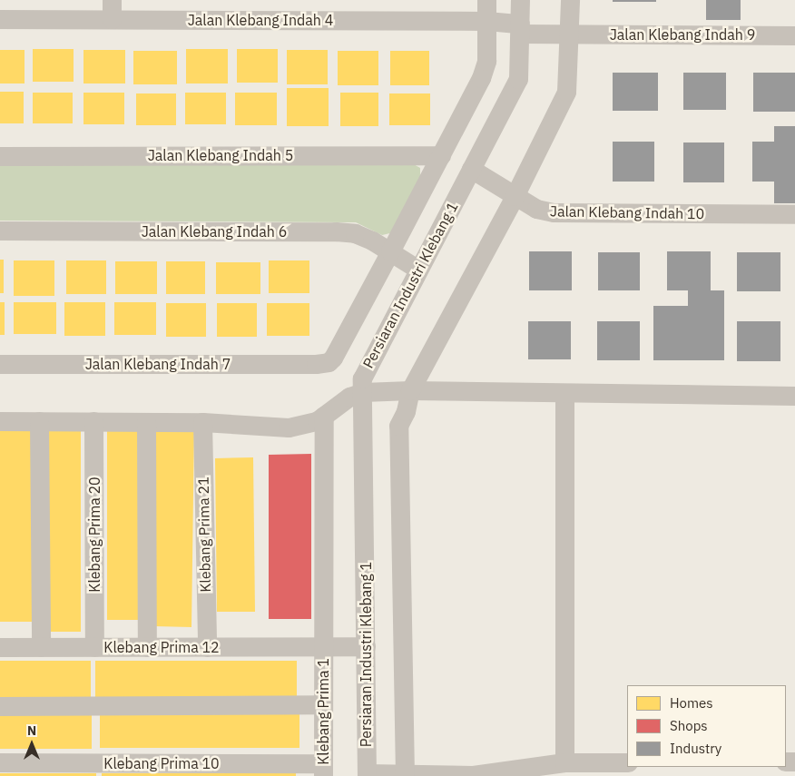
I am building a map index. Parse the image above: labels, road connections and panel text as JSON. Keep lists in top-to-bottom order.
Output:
{
  "streets": {
    "street": [
      "Jalan Klebang Indah 4",
      "Jalan Klebang Indah 9",
      "Jalan Klebang Indah 5",
      "Jalan Klebang Indah 10",
      "Jalan Klebang Indah 6",
      "Persiaran Industri Klebang 1",
      "Jalan Klebang Indah 7",
      "Klebang Prima 20",
      "Klebang Prima 21",
      "Klebang Prima 12",
      "Klebang Prima 1",
      "Klebang Prima 10"
    ]
  },
  "crossings": [
    ["Jalan Klebang Indah 4", "Jalan Klebang Indah 9"],
    ["Jalan Klebang Indah 4", "Persiaran Industri Klebang 1"],
    ["Jalan Klebang Indah 9", "Persiaran Industri Klebang 1"],
    ["Jalan Klebang Indah 10", "Persiaran Industri Klebang 1"],
    ["Jalan Klebang Indah 6", "Persiaran Industri Klebang 1"],
    ["Jalan Klebang Indah 6", "Jalan Klebang Indah 7"],
    ["Persiaran Industri Klebang 1", "Klebang Prima 12"],
    ["Klebang Prima 20", "Klebang Prima 12"],
    ["Klebang Prima 21", "Klebang Prima 12"],
    ["Klebang Prima 12", "Klebang Prima 1"],
    ["Klebang Prima 1", "Klebang Prima 10"]
  ],
  "legend": ["Homes", "Shops", "Industry"],
  "north": "top"
}
